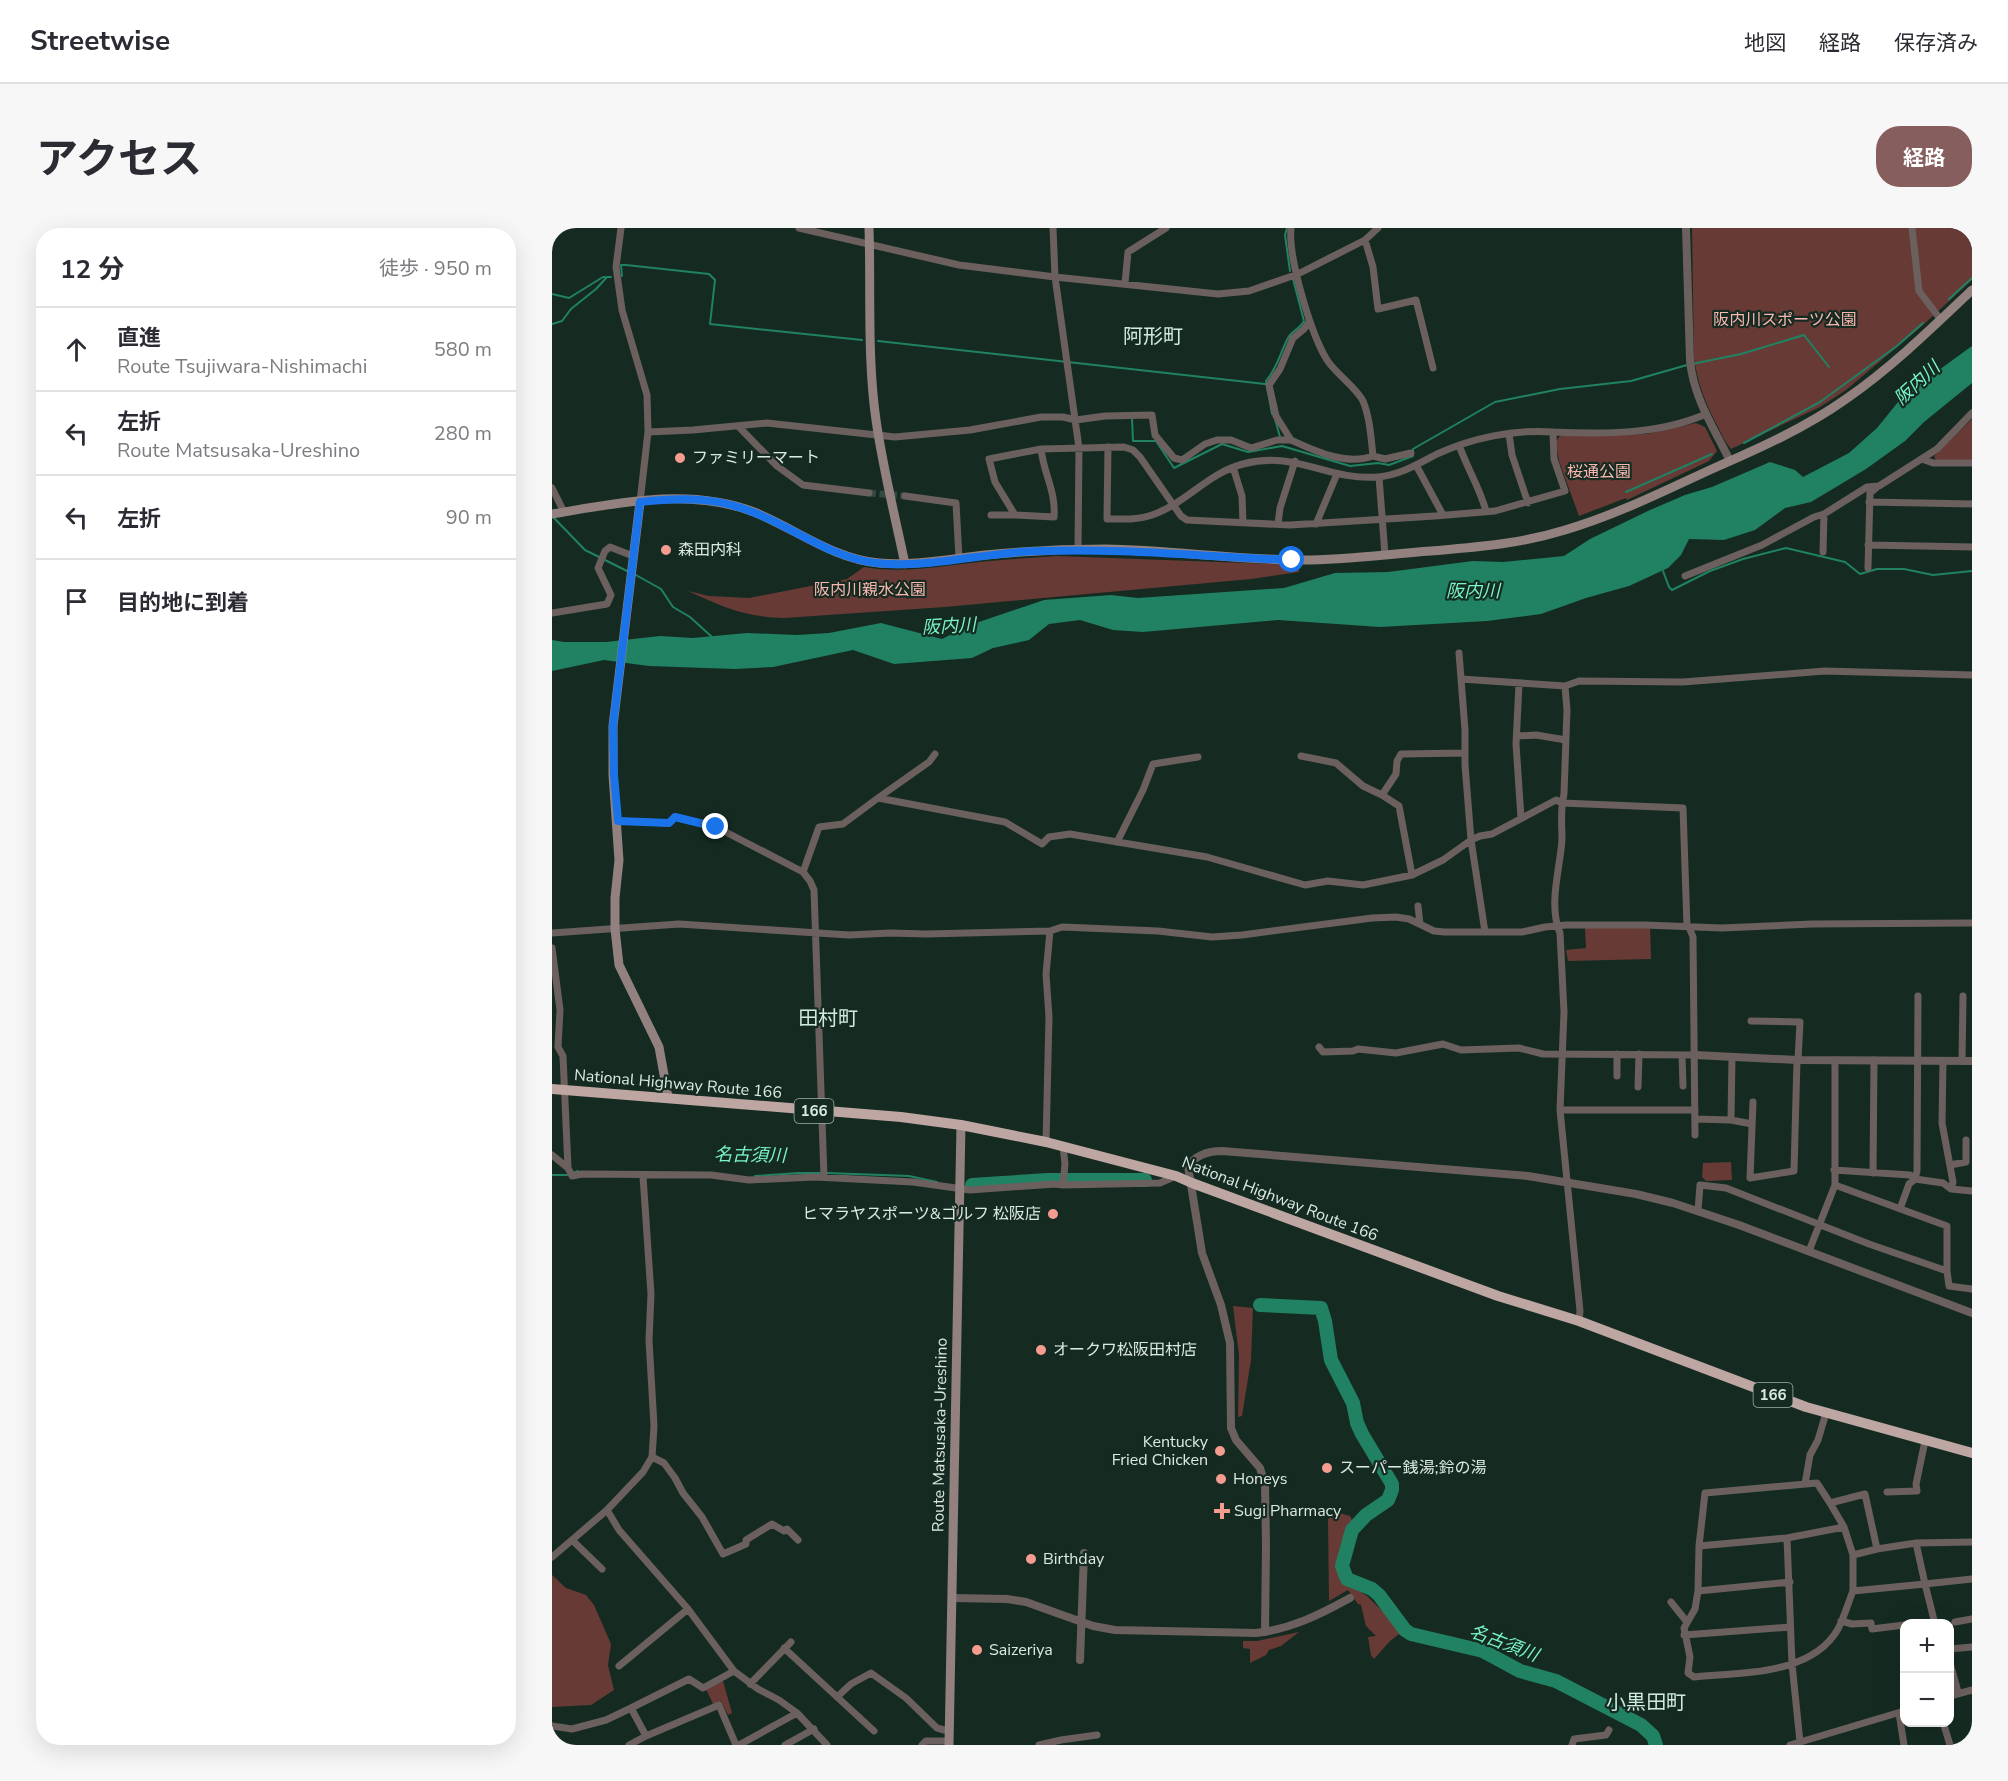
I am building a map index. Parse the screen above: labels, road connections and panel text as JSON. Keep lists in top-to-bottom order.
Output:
{
  "streets": {
    "highway": ["National Highway Route 166", "166"],
    "main road": ["Route Matsusaka-Ureshino"]
  },
  "crossings": [
    ["National Highway Route 166", "Route Matsusaka-Ureshino"]
  ],
  "districts": ["阿形町", "田村町", "小黒田町"],
  "water": ["阪内川", "名古須川"],
  "parks": ["阪内川スポーツ公園", "桜通公園", "阪内川親水公園"],
  "places": {
    "other": [
      "ファミリーマート",
      "森田内科",
      "ヒマラヤスポーツ&ゴルフ 松阪店",
      "オークワ松阪田村店",
      "Kentucky Fried Chicken",
      "スーパー銭湯;鈴の湯",
      "Honeys",
      "Birthday",
      "Saizeriya"
    ],
    "health": ["Sugi Pharmacy"]
  },
  "page": {
    "header": "Streetwise",
    "nav": ["地図", "経路", "保存済み"],
    "title": "アクセス",
    "buttons": "経路",
    "heading": ["12 分", "徒歩 · 950 m"],
    "list": [
      ["直進", "Route Tsujiwara-Nishimachi", "580 m"],
      ["左折", "Route Matsusaka-Ureshino", "280 m"],
      ["左折", "90 m"],
      "目的地に到着"
    ],
    "map_buttons": ["+", "−"]
  }
}
